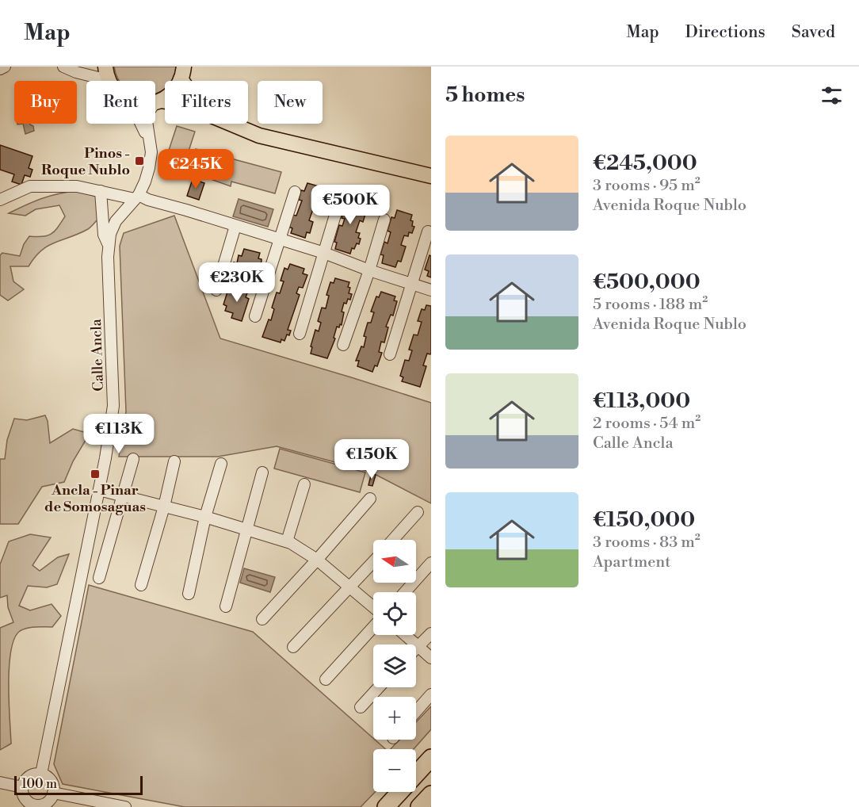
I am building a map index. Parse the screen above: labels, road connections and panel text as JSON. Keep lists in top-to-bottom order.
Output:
{
  "streets": {
    "street": ["Calle Ancla"]
  },
  "places": {
    "transit": ["Pinos - Roque Nublo", "Ancla - Pinar de Somosaguas"]
  },
  "scale_bar": "100 m",
  "north": "left",
  "page": {
    "header": "Map",
    "nav": ["Map", "Directions", "Saved"],
    "heading": "5 homes",
    "chip": [
      "Buy",
      "Rent",
      "Filters",
      "New"
    ],
    "list": [
      {
        "name": "€245,000",
        "note": "3 rooms · 95 m² · Avenida Roque Nublo"
      },
      {
        "name": "€500,000",
        "note": "5 rooms · 188 m² · Avenida Roque Nublo"
      },
      {
        "name": "€113,000",
        "note": "2 rooms · 54 m² · Calle Ancla"
      },
      {
        "name": "€150,000",
        "note": "3 rooms · 83 m² · Apartment"
      }
    ],
    "price": [
      "€245K",
      "€500K",
      "€230K",
      "€113K",
      "€150K"
    ],
    "map_buttons": ["+", "−"],
    "scale": "100 m"
  }
}
